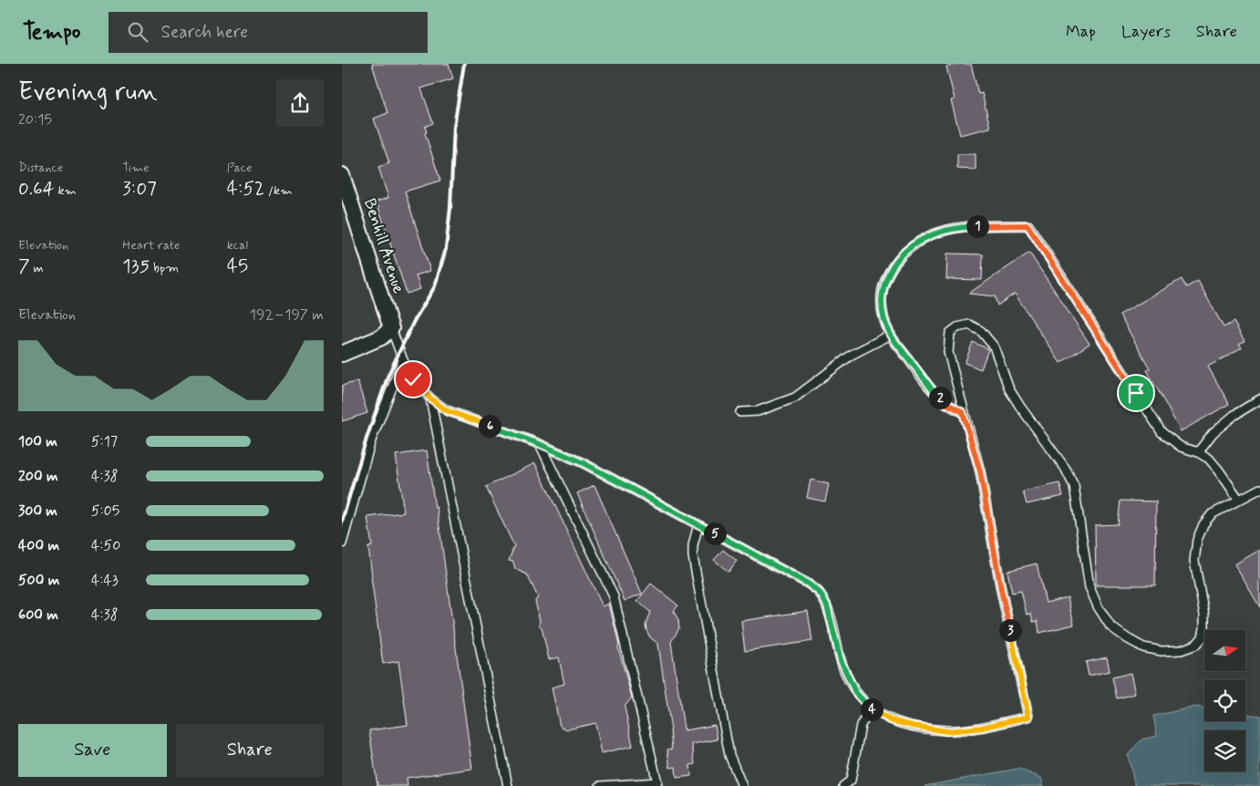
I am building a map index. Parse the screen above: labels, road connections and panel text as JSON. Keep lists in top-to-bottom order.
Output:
{
  "streets": {
    "street": ["Benhill Avenue"]
  },
  "north": "right",
  "page": {
    "header": "Tempo",
    "search": "Search here",
    "nav": ["Map", "Layers", "Share"],
    "heading": ["Evening run", "20:15"],
    "stats": [
      ["Distance", "0.64 km"],
      ["Time", "3:07"],
      ["Pace", "4:52 /km"],
      ["Elevation", "7 m"],
      ["Heart rate", "135 bpm"],
      ["kcal", "45"]
    ],
    "pins": [
      "1",
      "2",
      "6",
      "5",
      "3",
      "4"
    ],
    "chart": ["Elevation", "192–197 m"],
    "list": [
      {
        "name": "100 m",
        "note": "5:17"
      },
      {
        "name": "200 m",
        "note": "4:38"
      },
      {
        "name": "300 m",
        "note": "5:05"
      },
      {
        "name": "400 m",
        "note": "4:50"
      },
      {
        "name": "500 m",
        "note": "4:43"
      },
      {
        "name": "600 m",
        "note": "4:38"
      }
    ],
    "buttons": ["Save", "Share"]
  }
}
